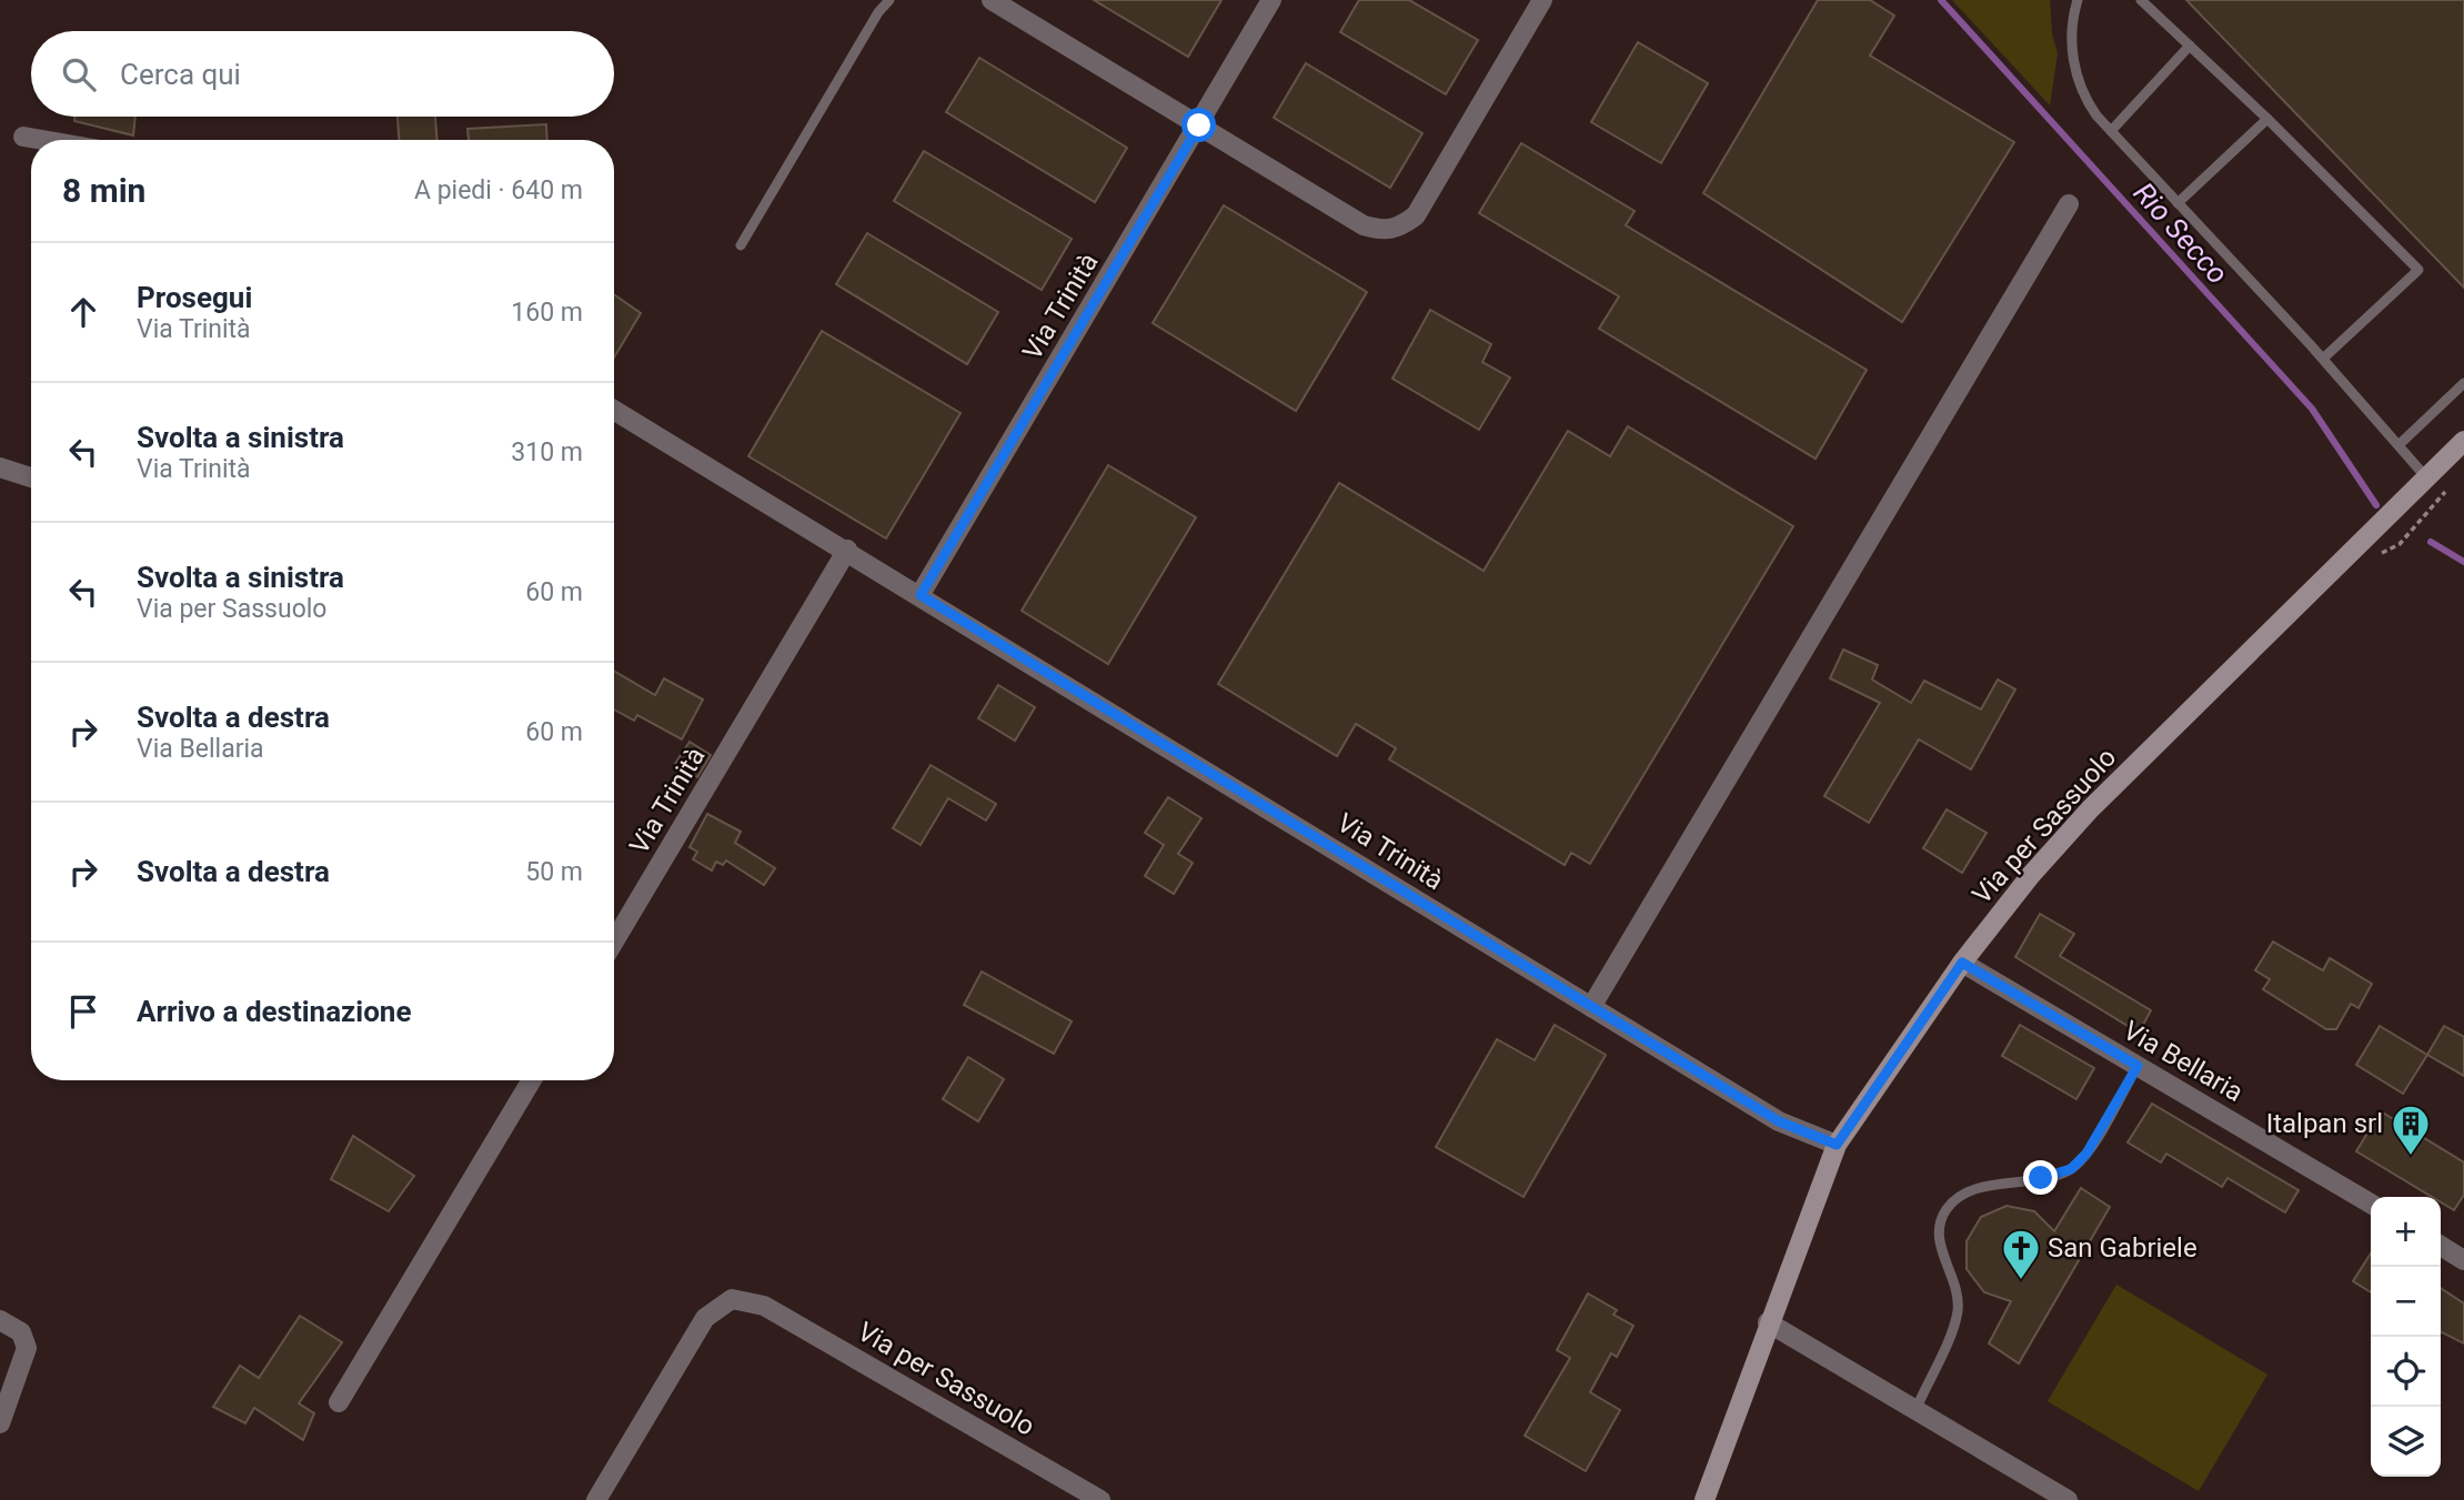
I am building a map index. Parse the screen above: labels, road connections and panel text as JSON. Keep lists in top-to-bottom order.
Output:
{
  "streets": {
    "main road": ["Via per Sassuolo"],
    "street": ["Via Trinità", "Via Bellaria"]
  },
  "crossings": [
    ["Via Trinità", "Via per Sassuolo"],
    ["Via per Sassuolo", "Via Bellaria"]
  ],
  "water": ["Rio Secco"],
  "places": {
    "building": ["Italpan srl"],
    "church": ["San Gabriele"]
  },
  "page": {
    "search": "Cerca qui",
    "heading": ["8 min", "A piedi · 640 m"],
    "list": [
      ["Prosegui", "Via Trinità", "160 m"],
      ["Svolta a sinistra", "Via Trinità", "310 m"],
      ["Svolta a sinistra", "Via per Sassuolo", "60 m"],
      ["Svolta a destra", "Via Bellaria", "60 m"],
      ["Svolta a destra", "50 m"],
      "Arrivo a destinazione"
    ],
    "map_buttons": ["+", "−"]
  }
}
